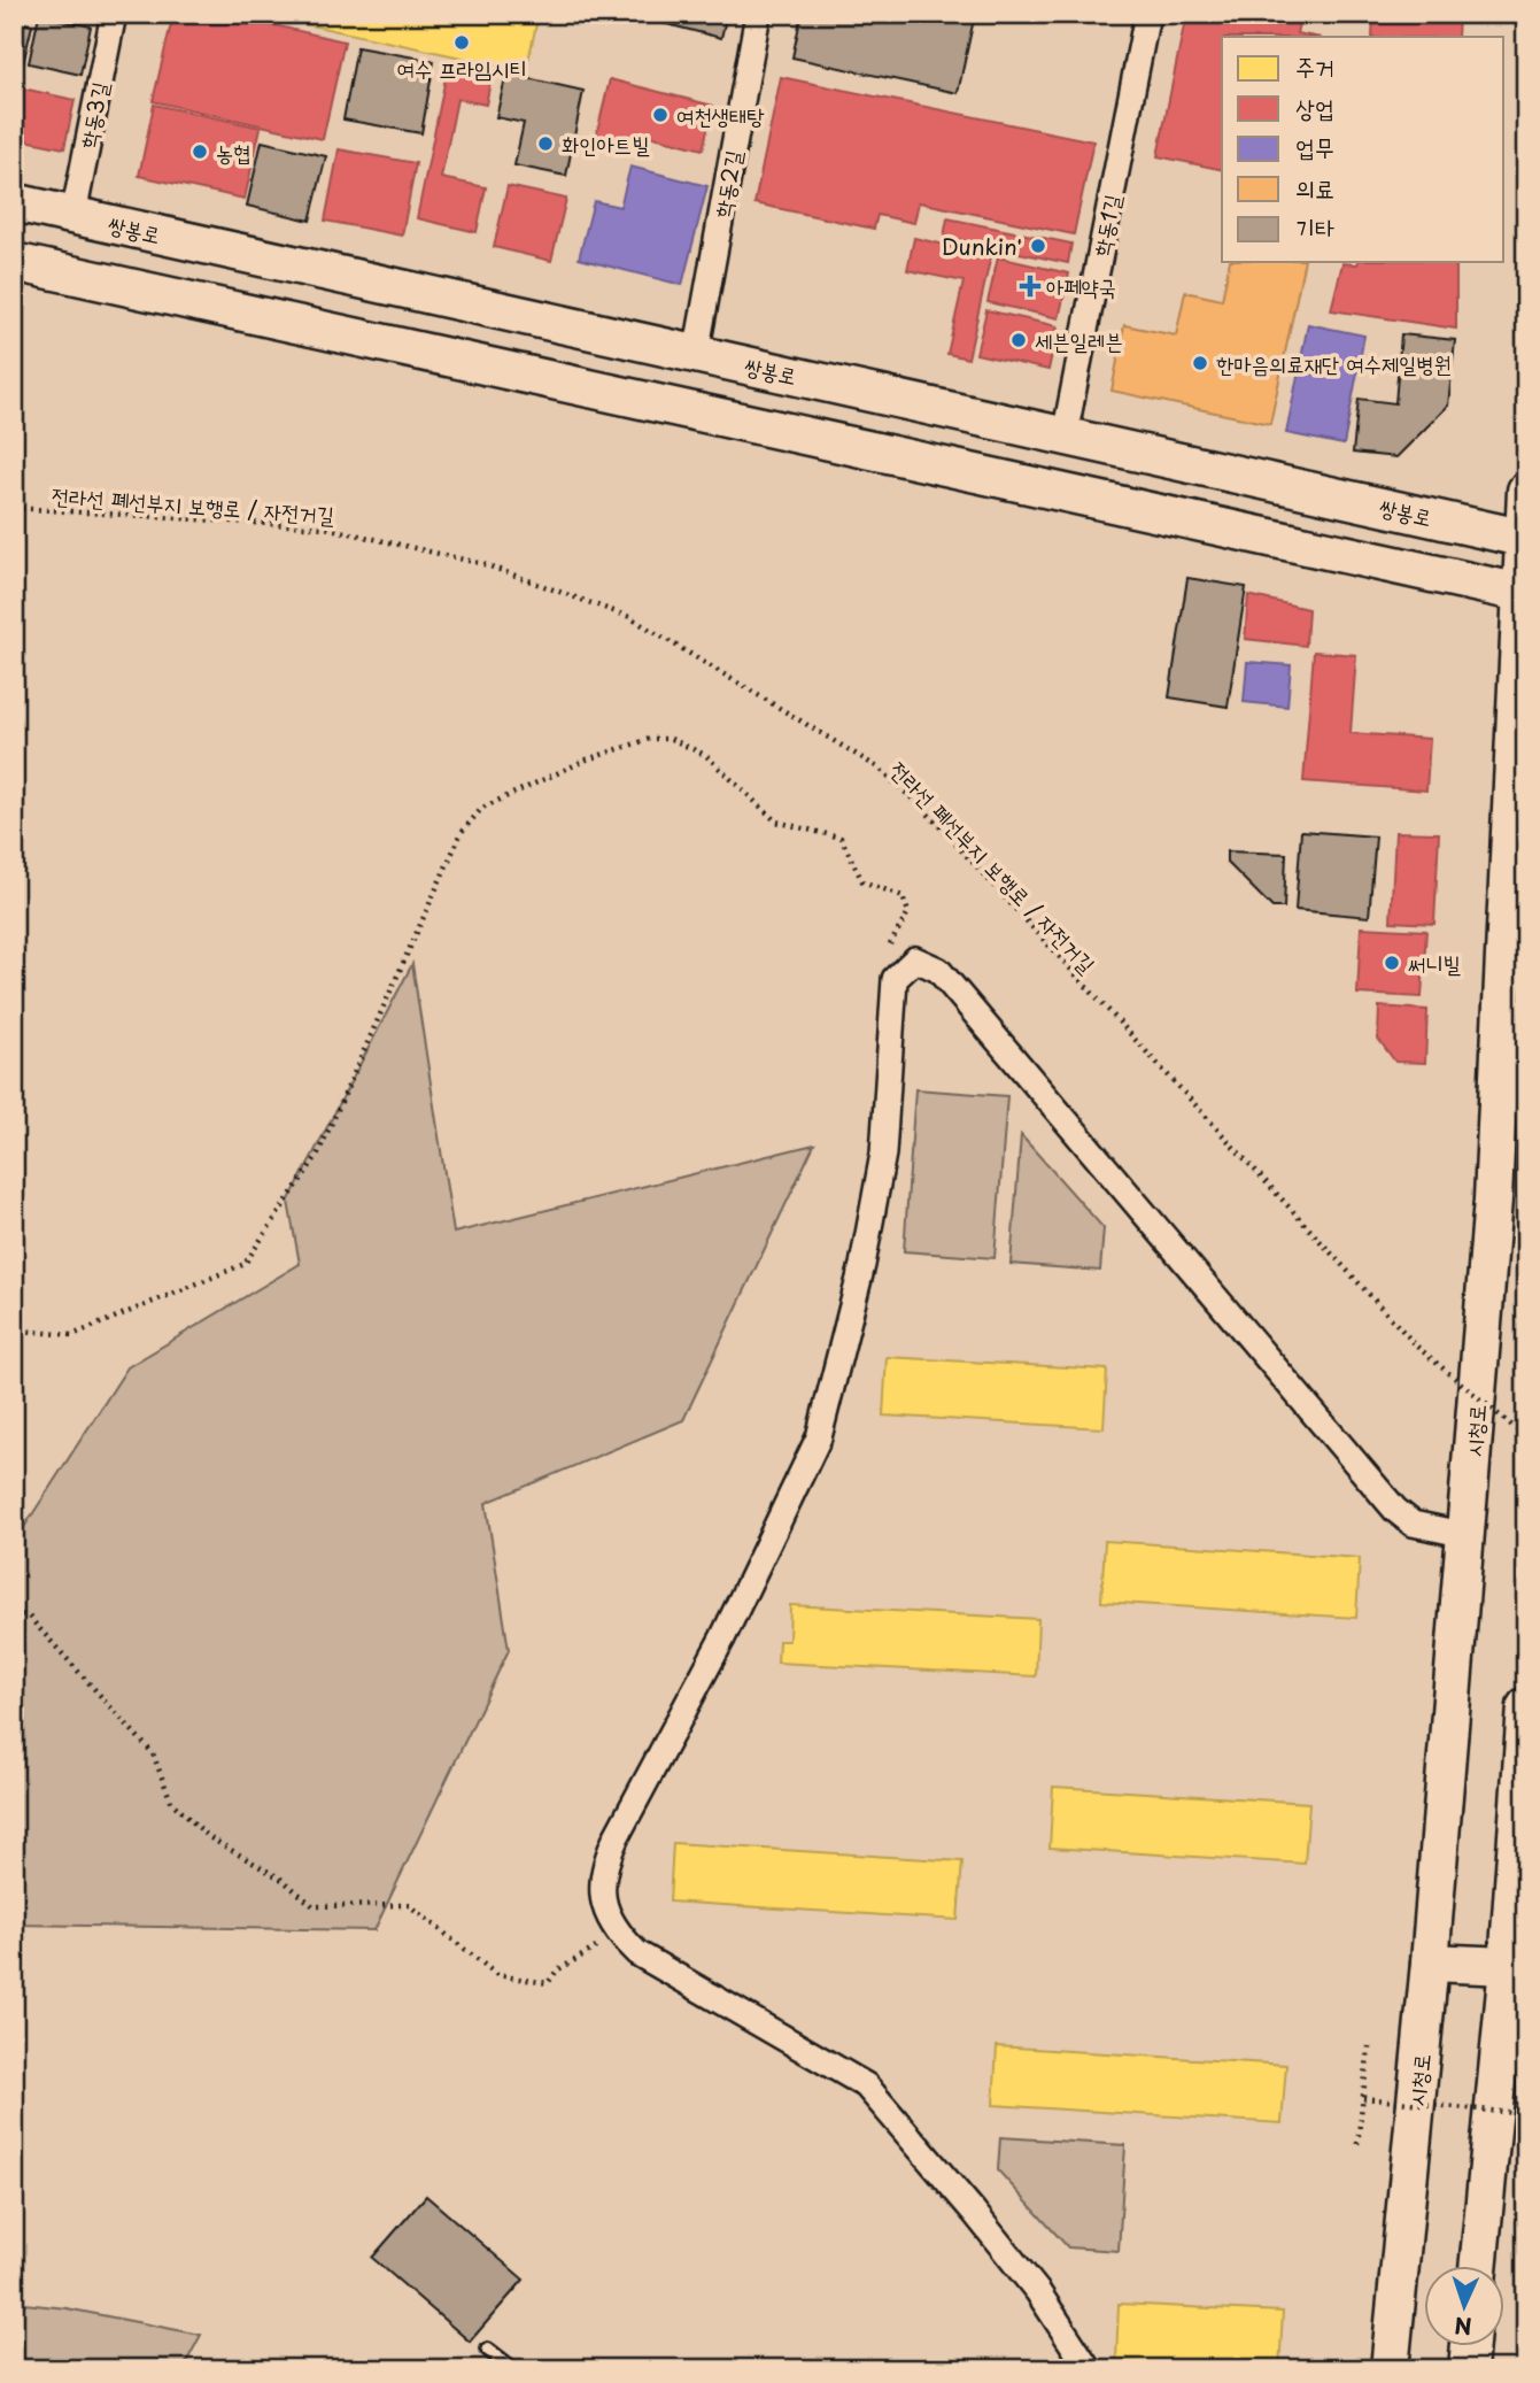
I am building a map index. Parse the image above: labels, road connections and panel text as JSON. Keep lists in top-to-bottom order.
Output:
{
  "streets": {
    "street": [
      "학동3길",
      "학동2길",
      "학동1길",
      "쌍봉로",
      "시청로"
    ],
    "path": ["전라선 폐선부지 보행로 / 자전거길"]
  },
  "crossings": [
    ["학동3길", "쌍봉로"],
    ["학동2길", "쌍봉로"],
    ["학동1길", "쌍봉로"],
    ["쌍봉로", "시청로"]
  ],
  "places": {
    "other": [
      "여수 프라임시티",
      "여천생태탕",
      "화인아트빌",
      "농협",
      "Dunkin'",
      "세븐일레븐",
      "한마음의료재단 여수제일병원",
      "써니빌"
    ],
    "health": ["아페약국"]
  },
  "legend": [
    "주거",
    "상업",
    "업무",
    "의료",
    "기타"
  ],
  "north": "bottom"
}
